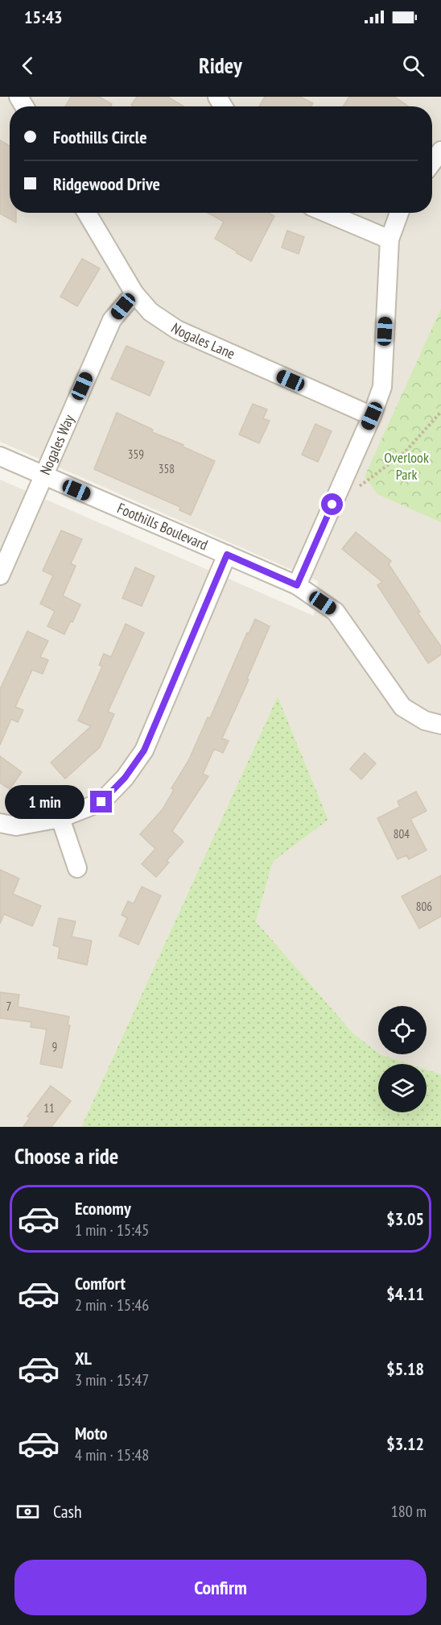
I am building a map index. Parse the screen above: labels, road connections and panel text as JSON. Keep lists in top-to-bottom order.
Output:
{
  "streets": {
    "street": ["Nogales Lane", "Nogales Way", "Foothills Boulevard"]
  },
  "crossings": [
    ["Nogales Lane", "Nogales Way"],
    ["Nogales Way", "Foothills Boulevard"]
  ],
  "parks": ["Overlook Park"],
  "house_numbers": [
    "359",
    "358",
    "804",
    "806",
    "7",
    "9",
    "11"
  ],
  "page": {
    "status": "15:43",
    "header": "Ridey",
    "banner": ["Foothills Circle", "Ridgewood Drive"],
    "bubble": "1 min",
    "heading": "Choose a ride",
    "list": [
      {
        "name": "Economy",
        "note": "1 min · 15:45",
        "value": "$3.05"
      },
      {
        "name": "Comfort",
        "note": "2 min · 15:46",
        "value": "$4.11"
      },
      {
        "name": "XL",
        "note": "3 min · 15:47",
        "value": "$5.18"
      },
      {
        "name": "Moto",
        "note": "4 min · 15:48",
        "value": "$3.12"
      }
    ],
    "pay": ["Cash", "180 m"],
    "buttons": "Confirm"
  }
}
